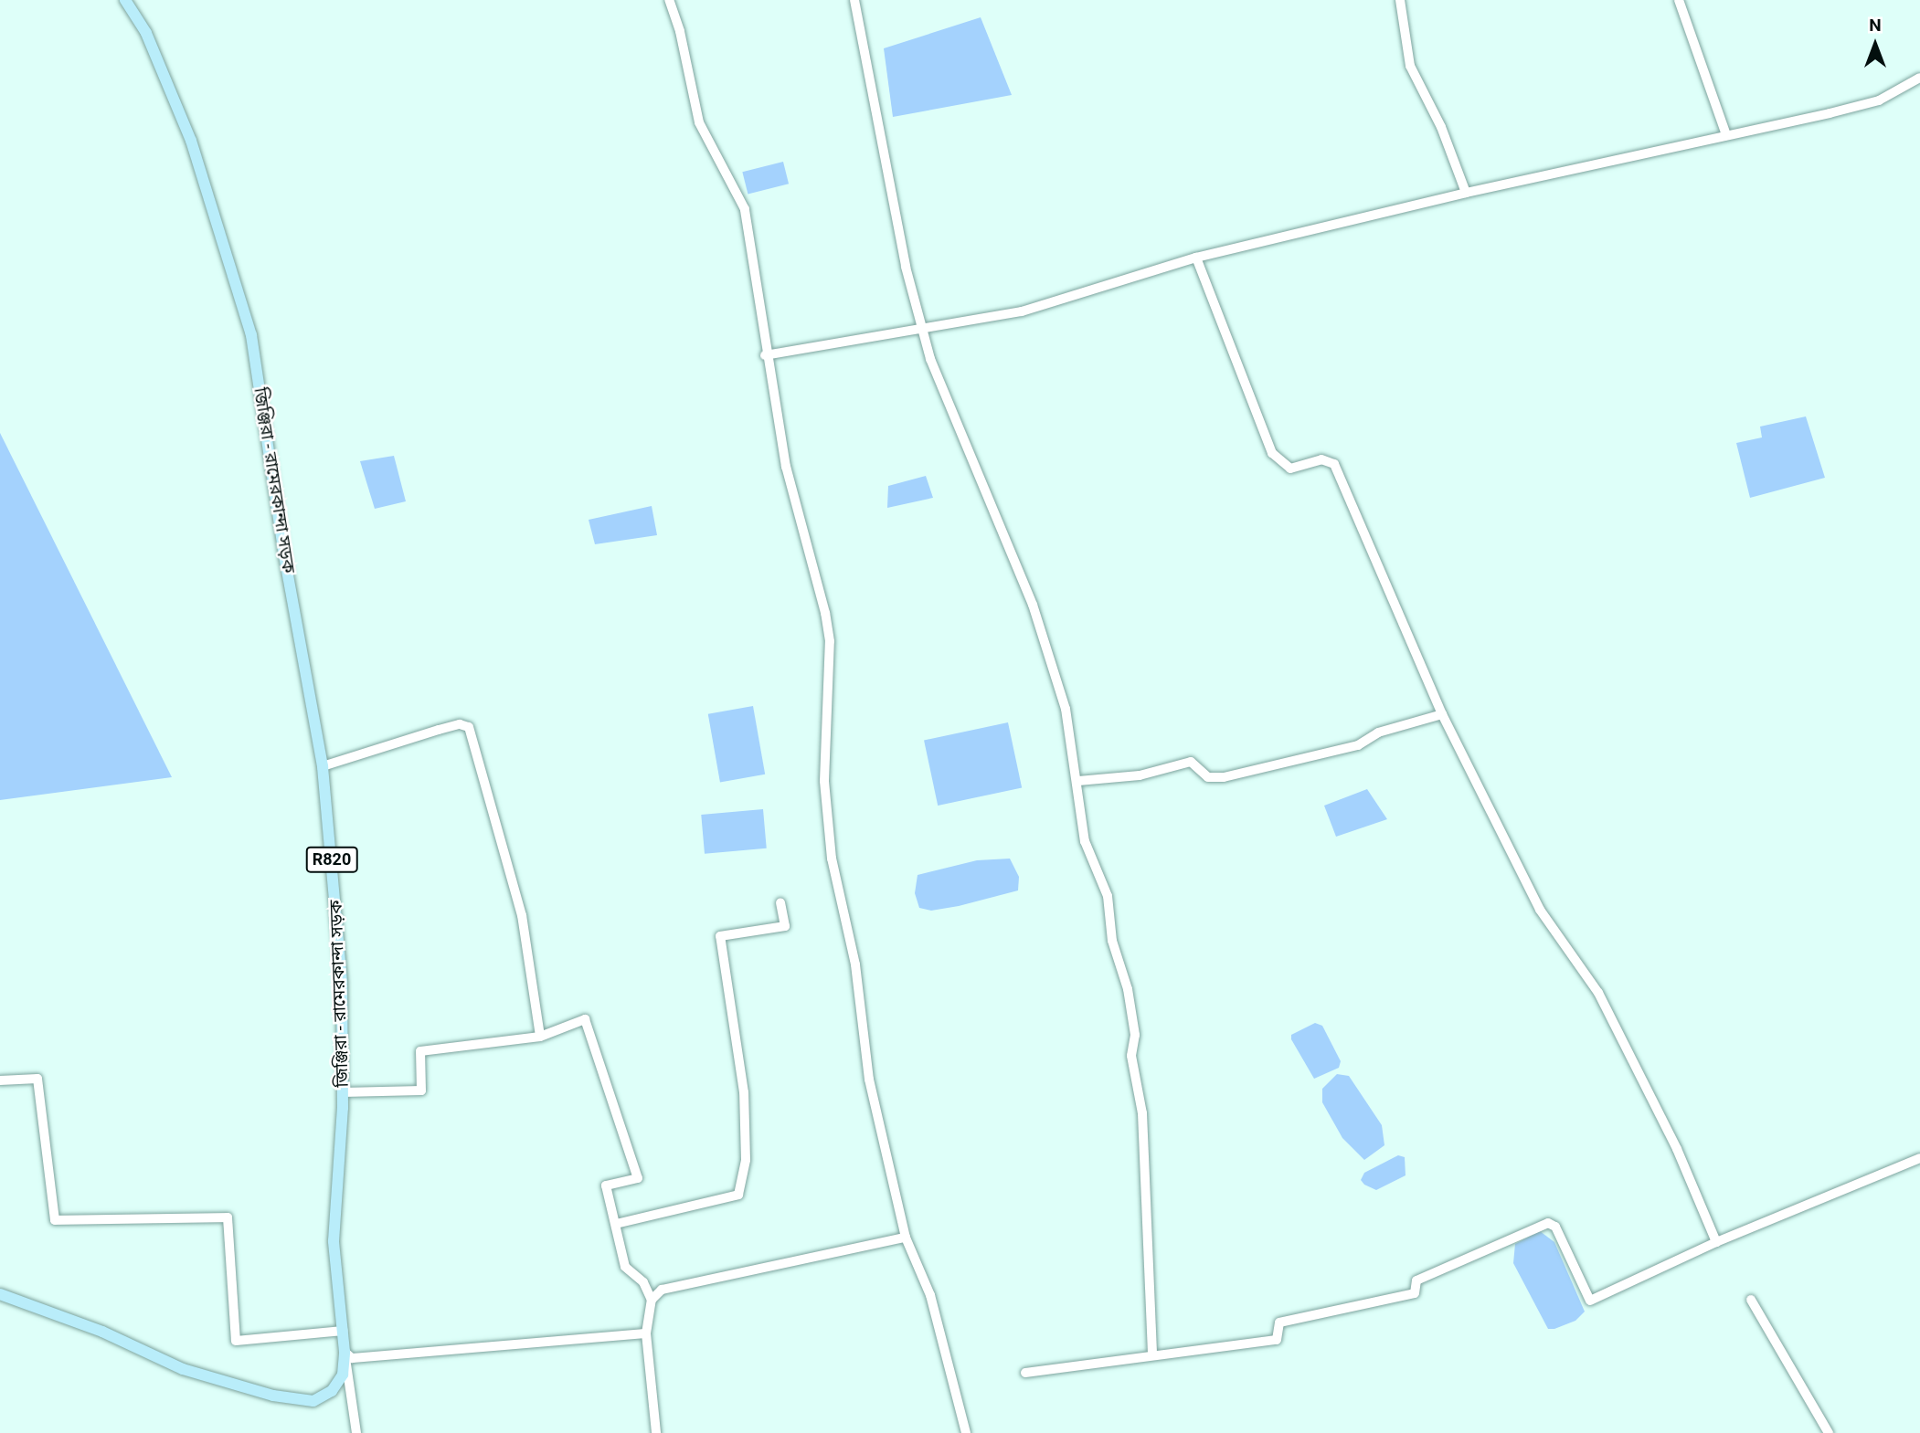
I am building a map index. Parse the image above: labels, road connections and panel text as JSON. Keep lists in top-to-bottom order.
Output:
{
  "streets": {
    "main road": ["জিঞ্জিরা - রামেরকান্দা সড়ক", "R820"]
  },
  "north": "top"
}
